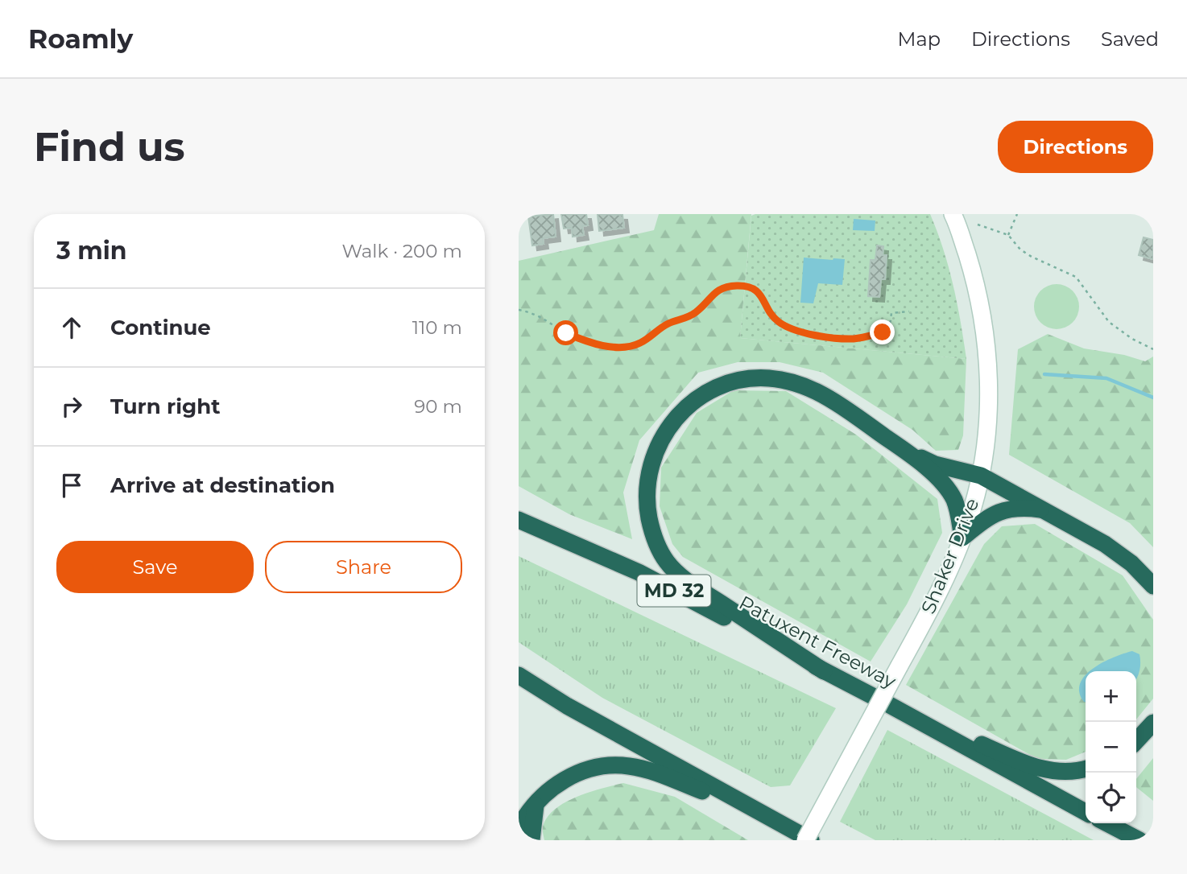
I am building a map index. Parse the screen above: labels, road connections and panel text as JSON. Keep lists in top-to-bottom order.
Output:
{
  "streets": {
    "highway": ["MD 32", "Patuxent Freeway"],
    "street": ["Shaker Drive"]
  },
  "page": {
    "header": "Roamly",
    "nav": ["Map", "Directions", "Saved"],
    "buttons": [
      "Directions",
      ["Save", "Share"]
    ],
    "title": "Find us",
    "heading": ["3 min", "Walk · 200 m"],
    "list": [
      ["Continue", "110 m"],
      ["Turn right", "90 m"],
      "Arrive at destination"
    ],
    "map_buttons": ["+", "−"]
  }
}
